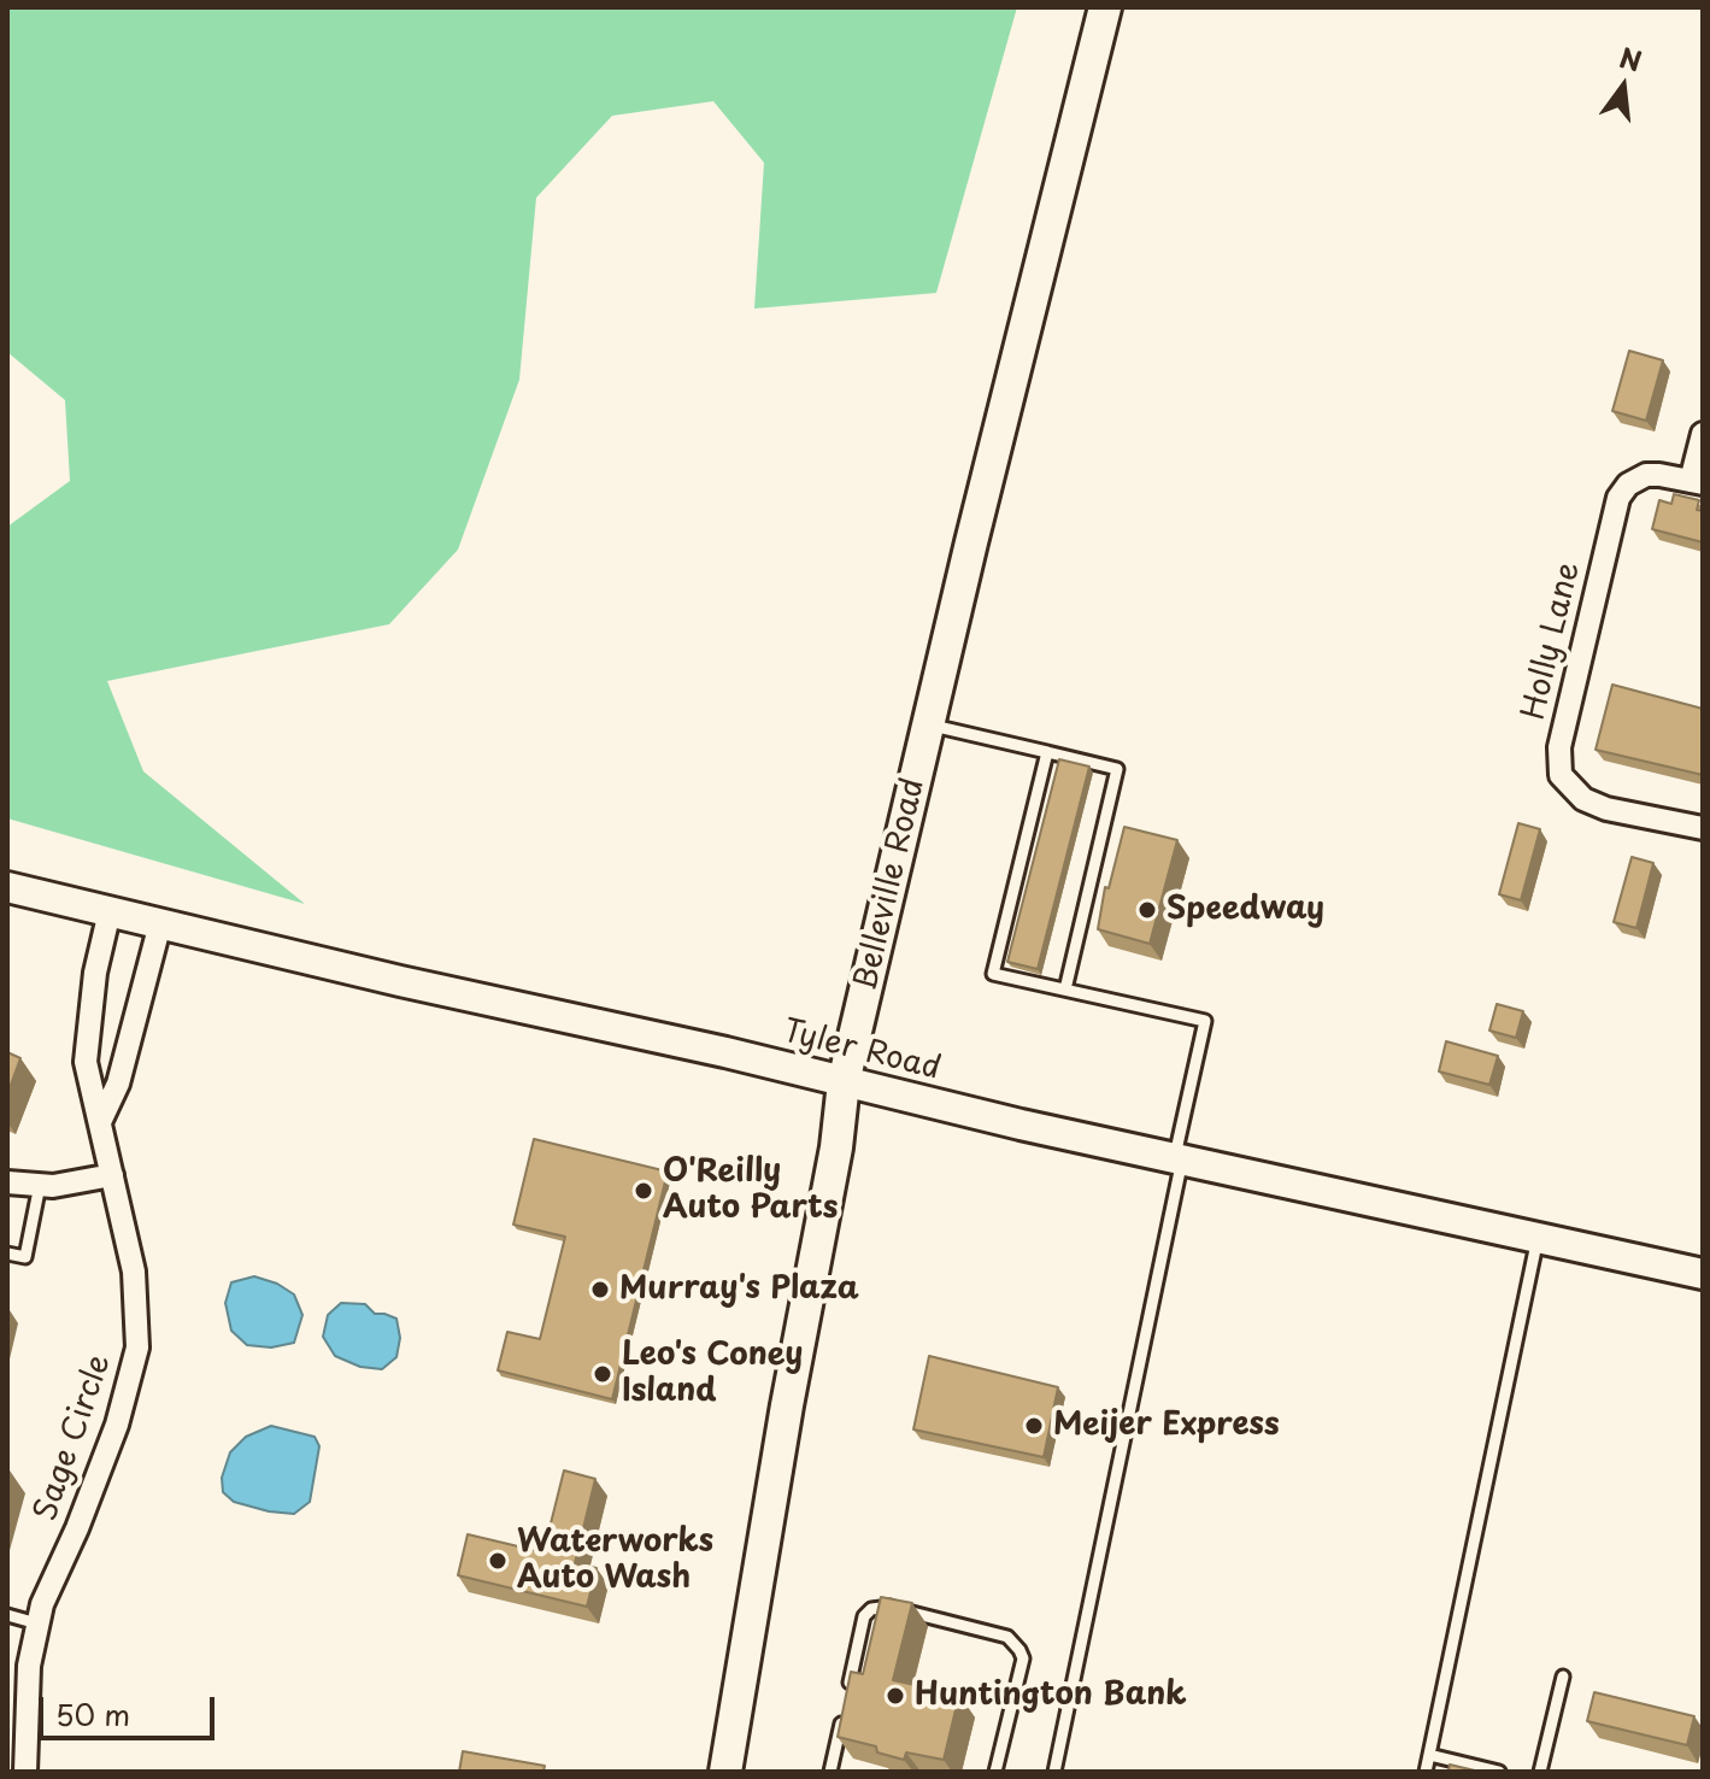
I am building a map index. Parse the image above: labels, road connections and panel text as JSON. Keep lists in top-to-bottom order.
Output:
{
  "streets": {
    "main road": ["Belleville Road"],
    "street": ["Holly Lane", "Tyler Road", "Sage Circle"]
  },
  "crossings": [
    ["Belleville Road", "Tyler Road"],
    ["Tyler Road", "Sage Circle"]
  ],
  "places": [
    "Speedway",
    "O'Reilly Auto Parts",
    "Murray's Plaza",
    "Leo's Coney Island",
    "Meijer Express",
    "Waterworks Auto Wash",
    "Huntington Bank"
  ],
  "scale_bar": "50 m",
  "north": "top"
}
